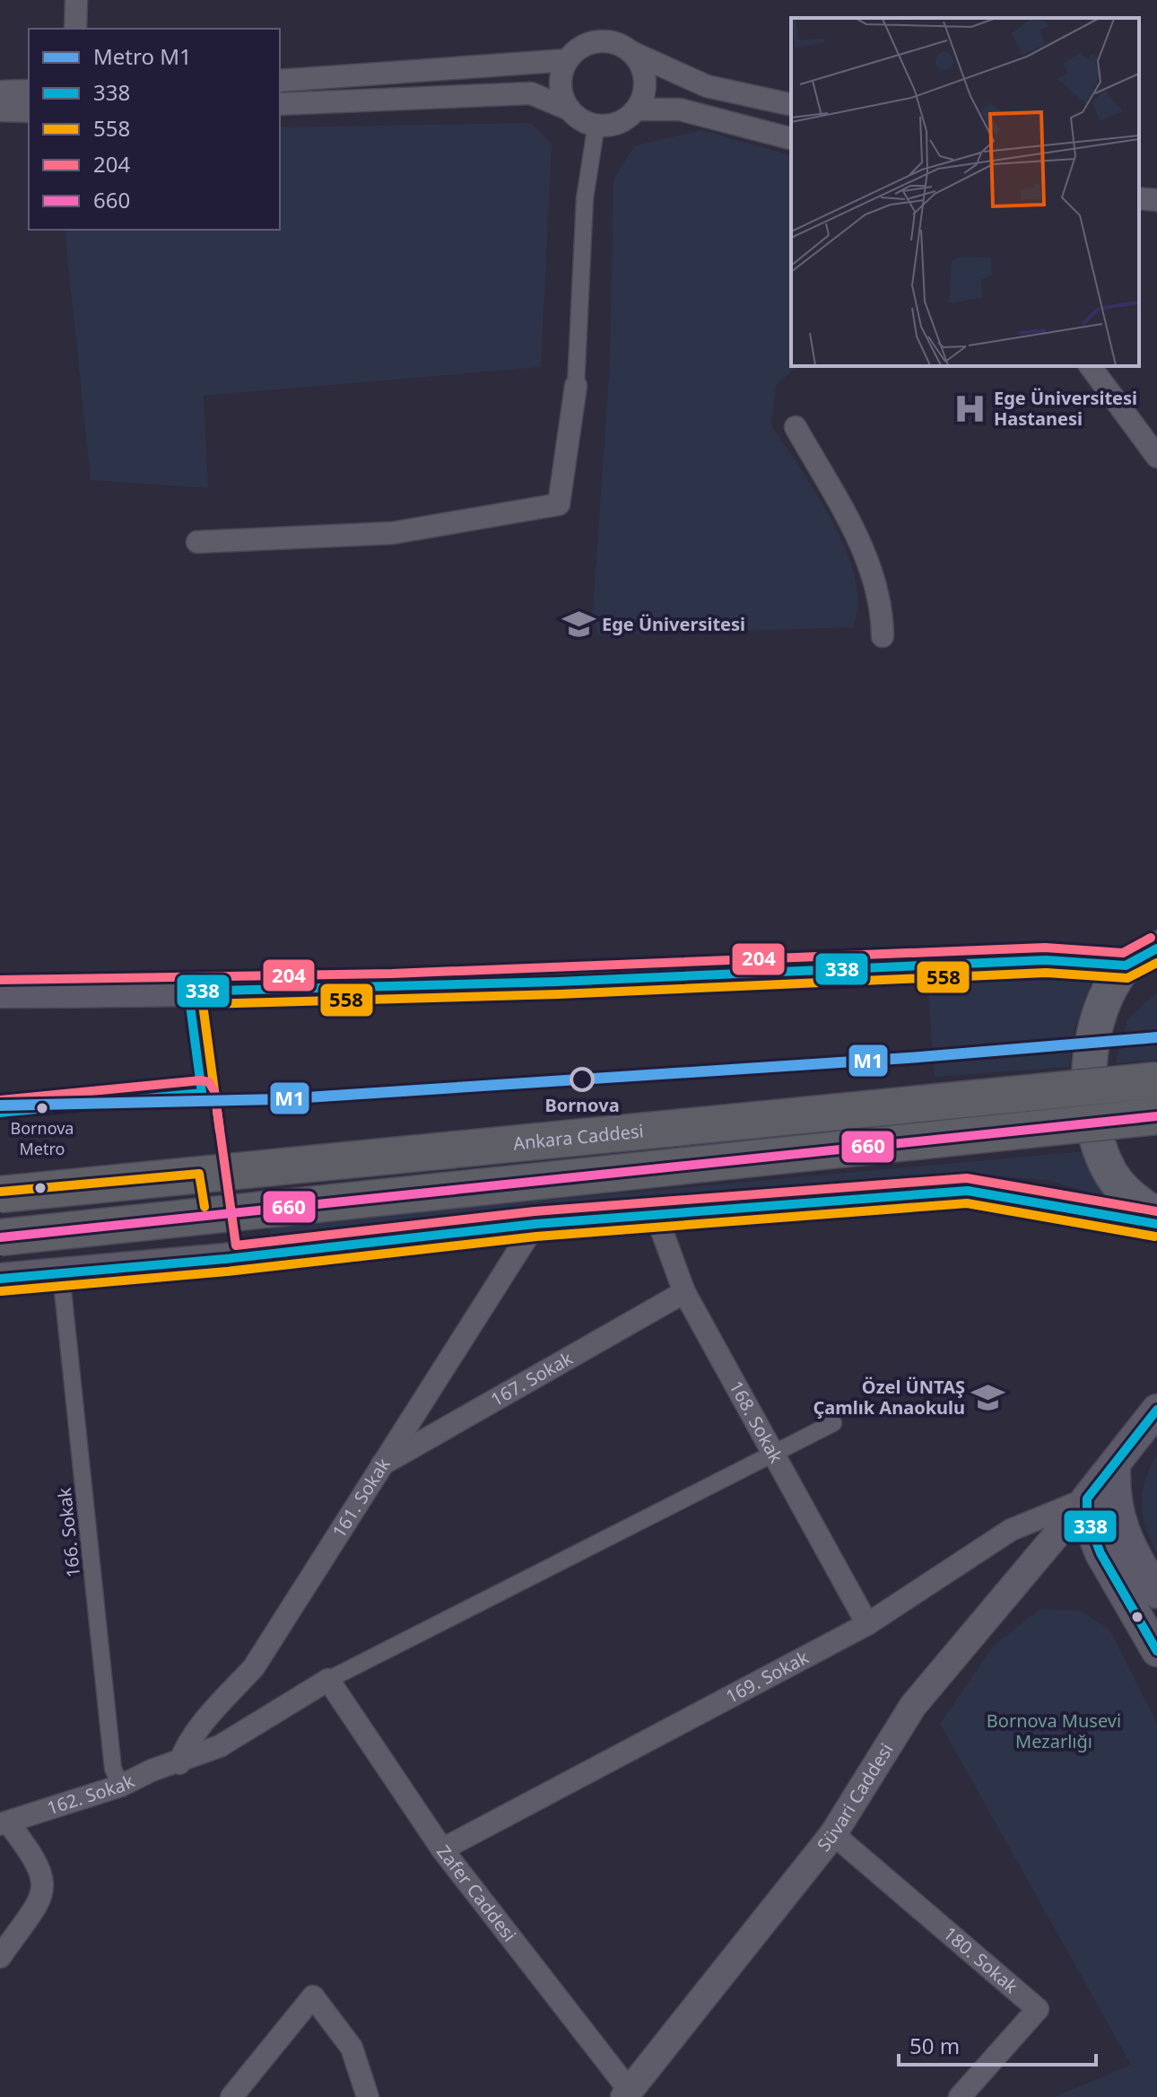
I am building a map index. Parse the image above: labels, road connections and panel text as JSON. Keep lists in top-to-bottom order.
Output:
{
  "streets": {
    "highway": ["Ankara Caddesi"],
    "street": [
      "167. Sokak",
      "168. Sokak",
      "161. Sokak",
      "166. Sokak",
      "169. Sokak",
      "162. Sokak",
      "Süvari Caddesi",
      "Zafer Caddesi",
      "180. Sokak"
    ]
  },
  "crossings": [
    ["167. Sokak", "168. Sokak"],
    ["167. Sokak", "161. Sokak"],
    ["168. Sokak", "169. Sokak"],
    ["161. Sokak", "162. Sokak"],
    ["166. Sokak", "162. Sokak"],
    ["169. Sokak", "Süvari Caddesi"],
    ["169. Sokak", "Zafer Caddesi"],
    ["162. Sokak", "Zafer Caddesi"],
    ["Süvari Caddesi", "Zafer Caddesi"],
    ["Süvari Caddesi", "180. Sokak"]
  ],
  "parks": ["Bornova Musevi Mezarlığı"],
  "places": {
    "hospital": ["Ege Üniversitesi Hastanesi"],
    "school or university": ["Ege Üniversitesi", "Özel ÜNTAŞ Çamlık Anaokulu"],
    "other": ["Bornova", "Bornova Metro"]
  },
  "lines": [
    "transit line 204",
    "transit line 338",
    "transit line 558",
    "metro line M1",
    "transit line 660"
  ],
  "legend": [
    "Metro M1",
    "338",
    "558",
    "204",
    "660"
  ],
  "scale_bar": "50 m"
}
